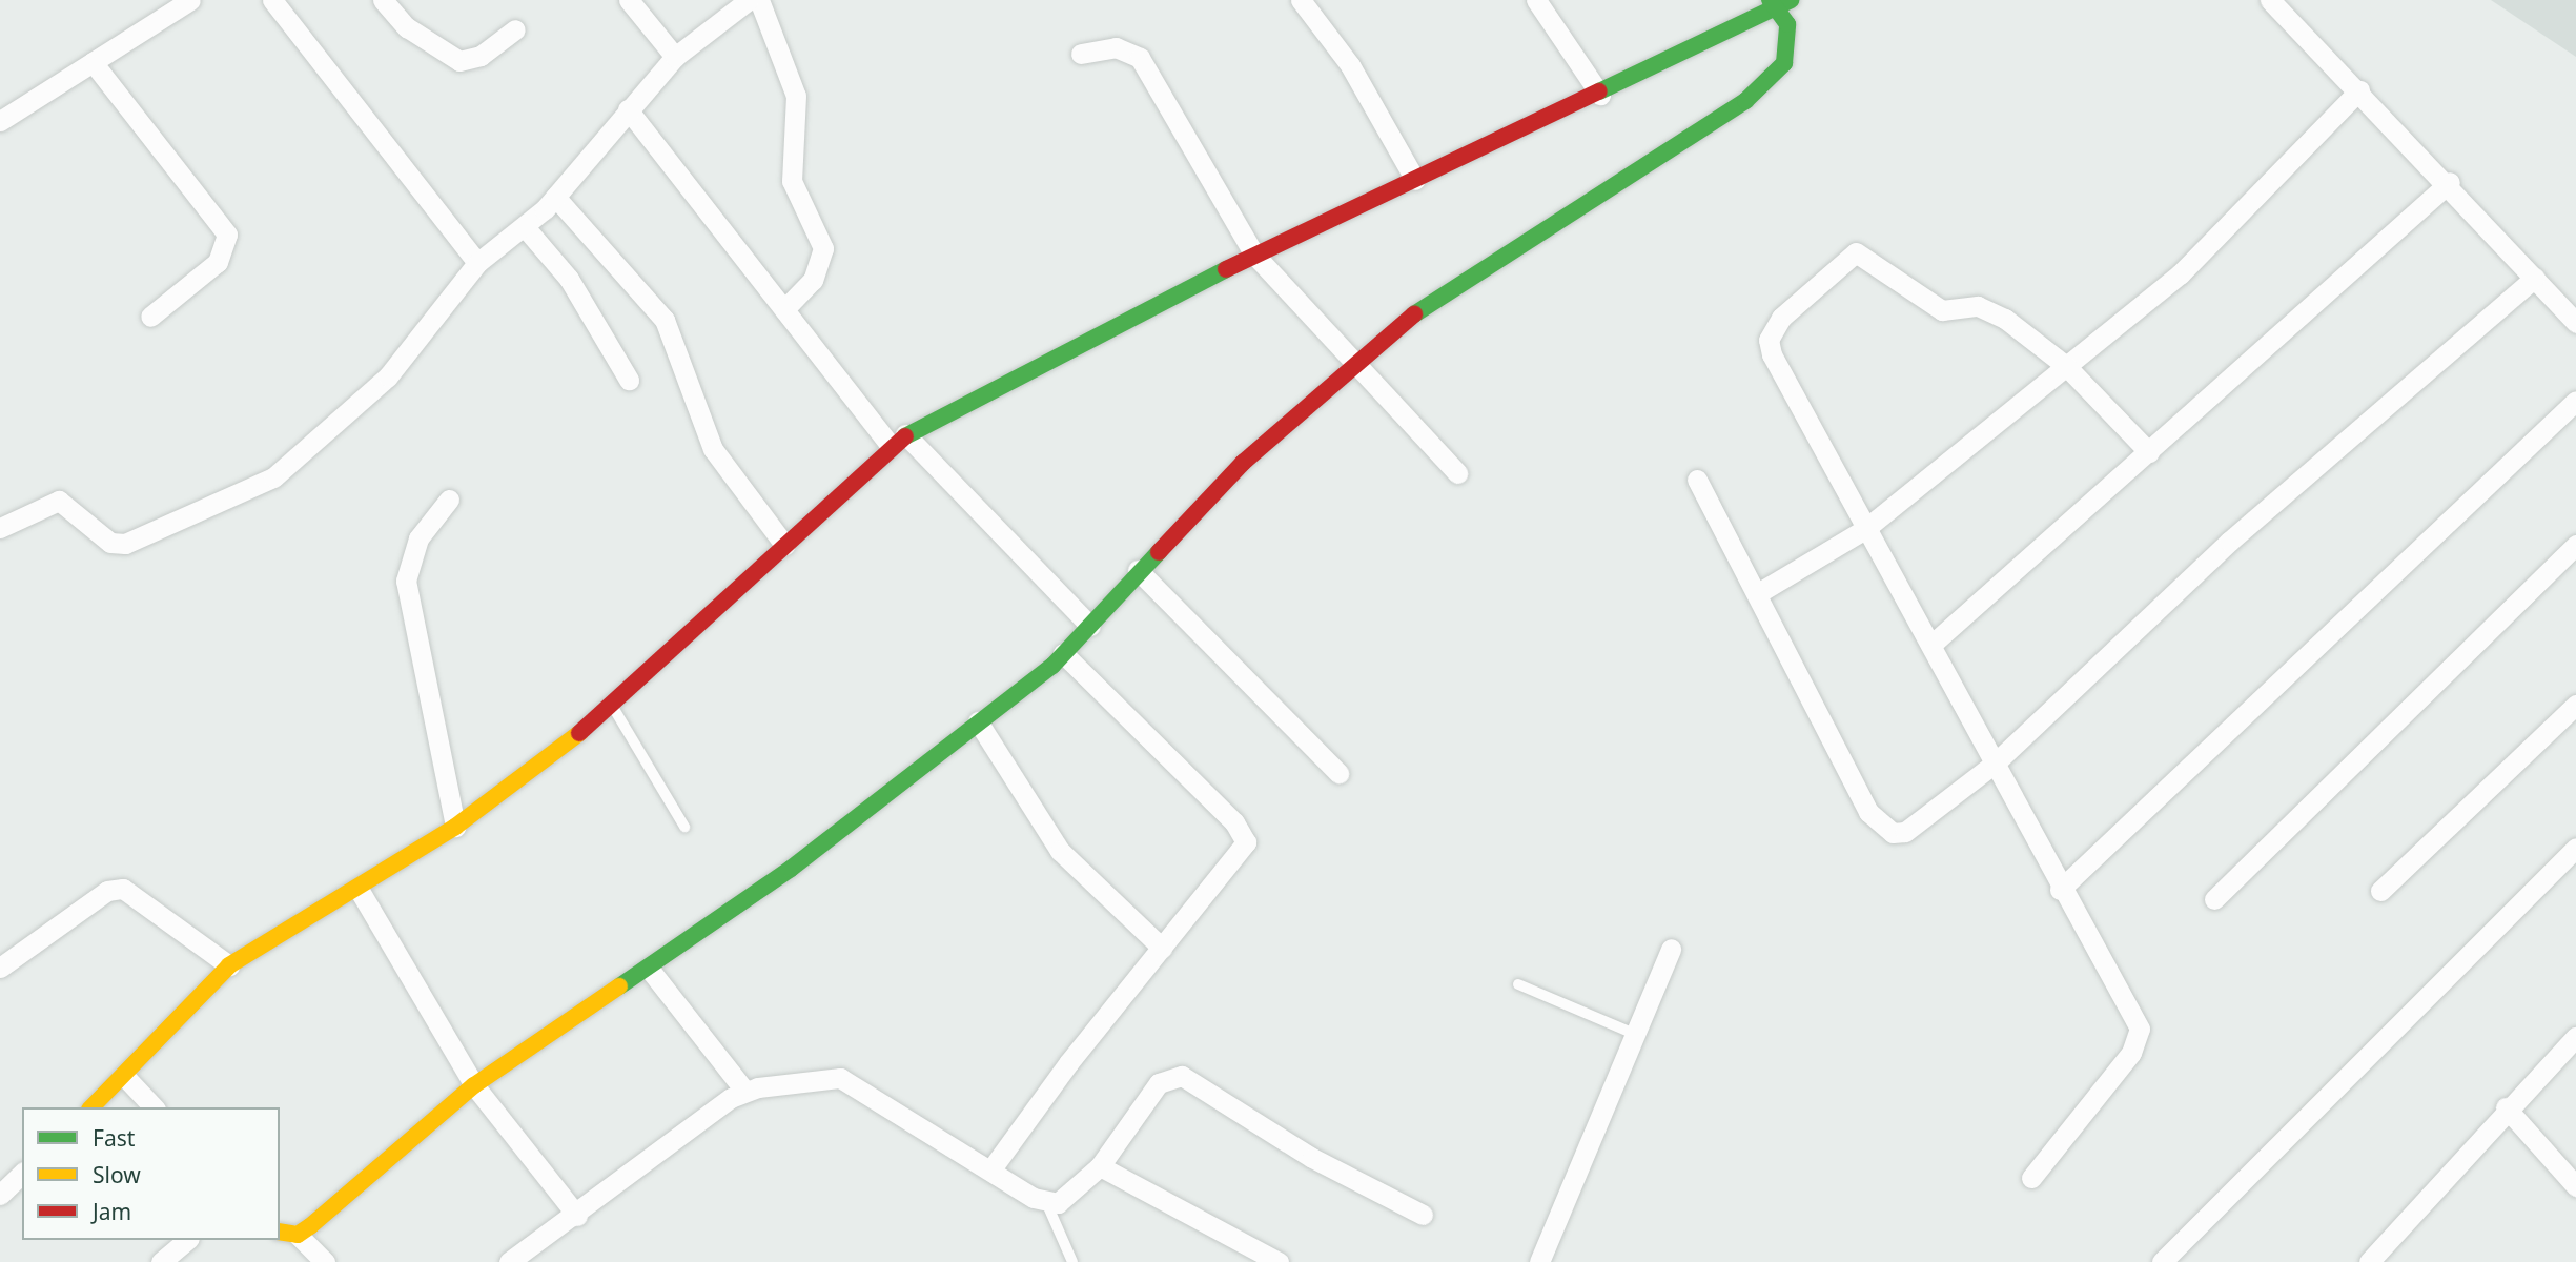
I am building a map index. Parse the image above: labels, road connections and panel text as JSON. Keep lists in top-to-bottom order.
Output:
{
  "legend": ["Fast", "Slow", "Jam"]
}
